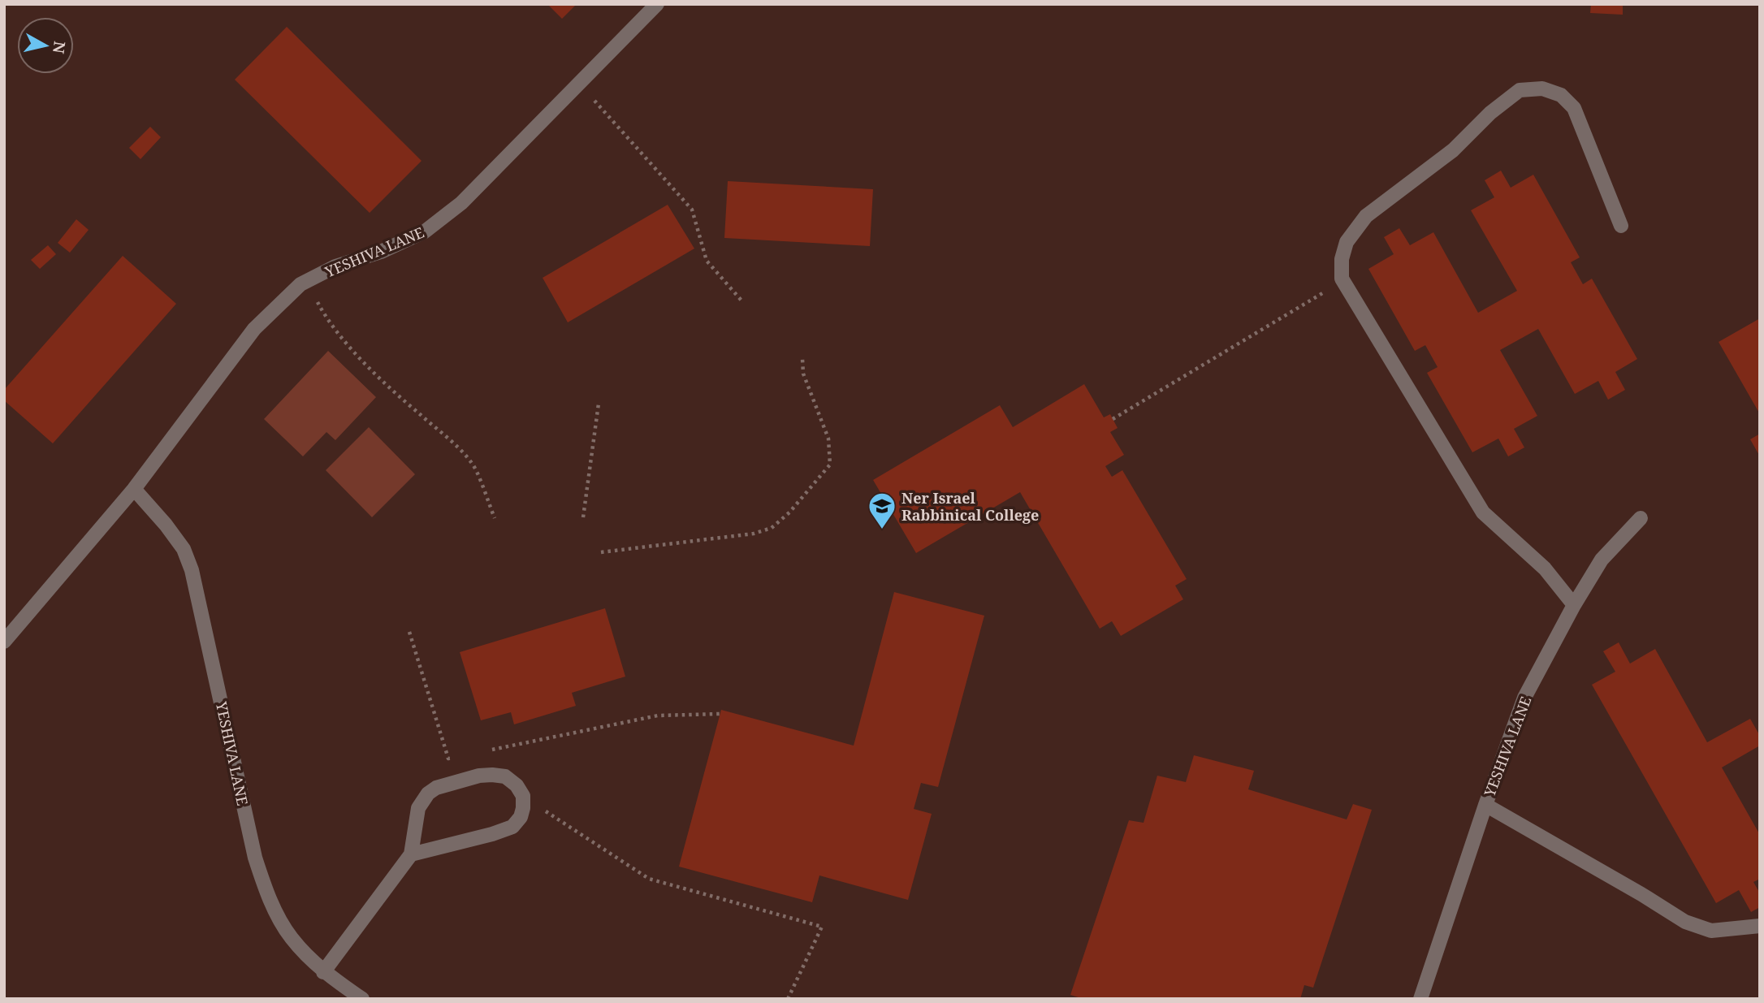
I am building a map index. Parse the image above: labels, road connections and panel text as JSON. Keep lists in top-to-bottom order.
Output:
{
  "streets": {
    "street": ["YESHIVA LANE"]
  },
  "places": {
    "school or university": ["Ner Israel Rabbinical College"]
  },
  "north": "right"
}
